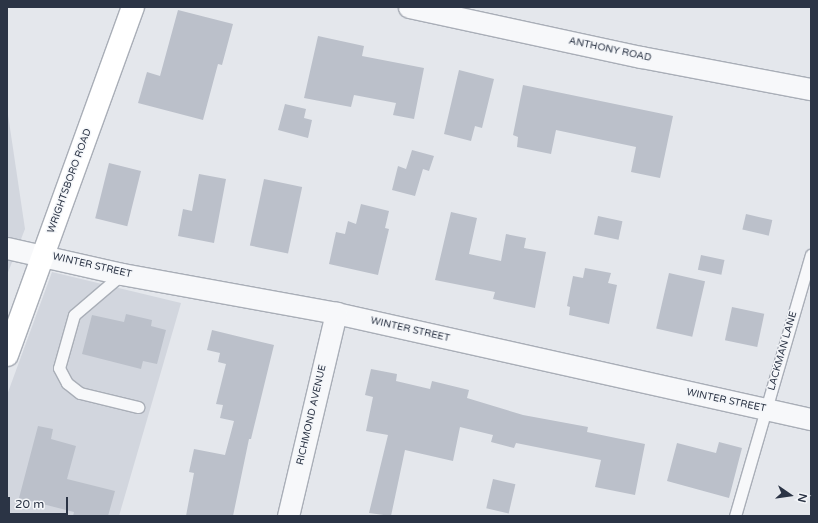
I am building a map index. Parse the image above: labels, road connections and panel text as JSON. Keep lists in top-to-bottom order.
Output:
{
  "streets": {
    "main road": ["WRIGHTSBORO ROAD"],
    "street": ["ANTHONY ROAD", "WINTER STREET", "RICHMOND AVENUE"],
    "lane": ["LACKMAN LANE"]
  },
  "crossings": [
    ["WRIGHTSBORO ROAD", "WINTER STREET"],
    ["WINTER STREET", "LACKMAN LANE"],
    ["WINTER STREET", "RICHMOND AVENUE"]
  ],
  "scale_bar": "20 m",
  "north": "right"
}
